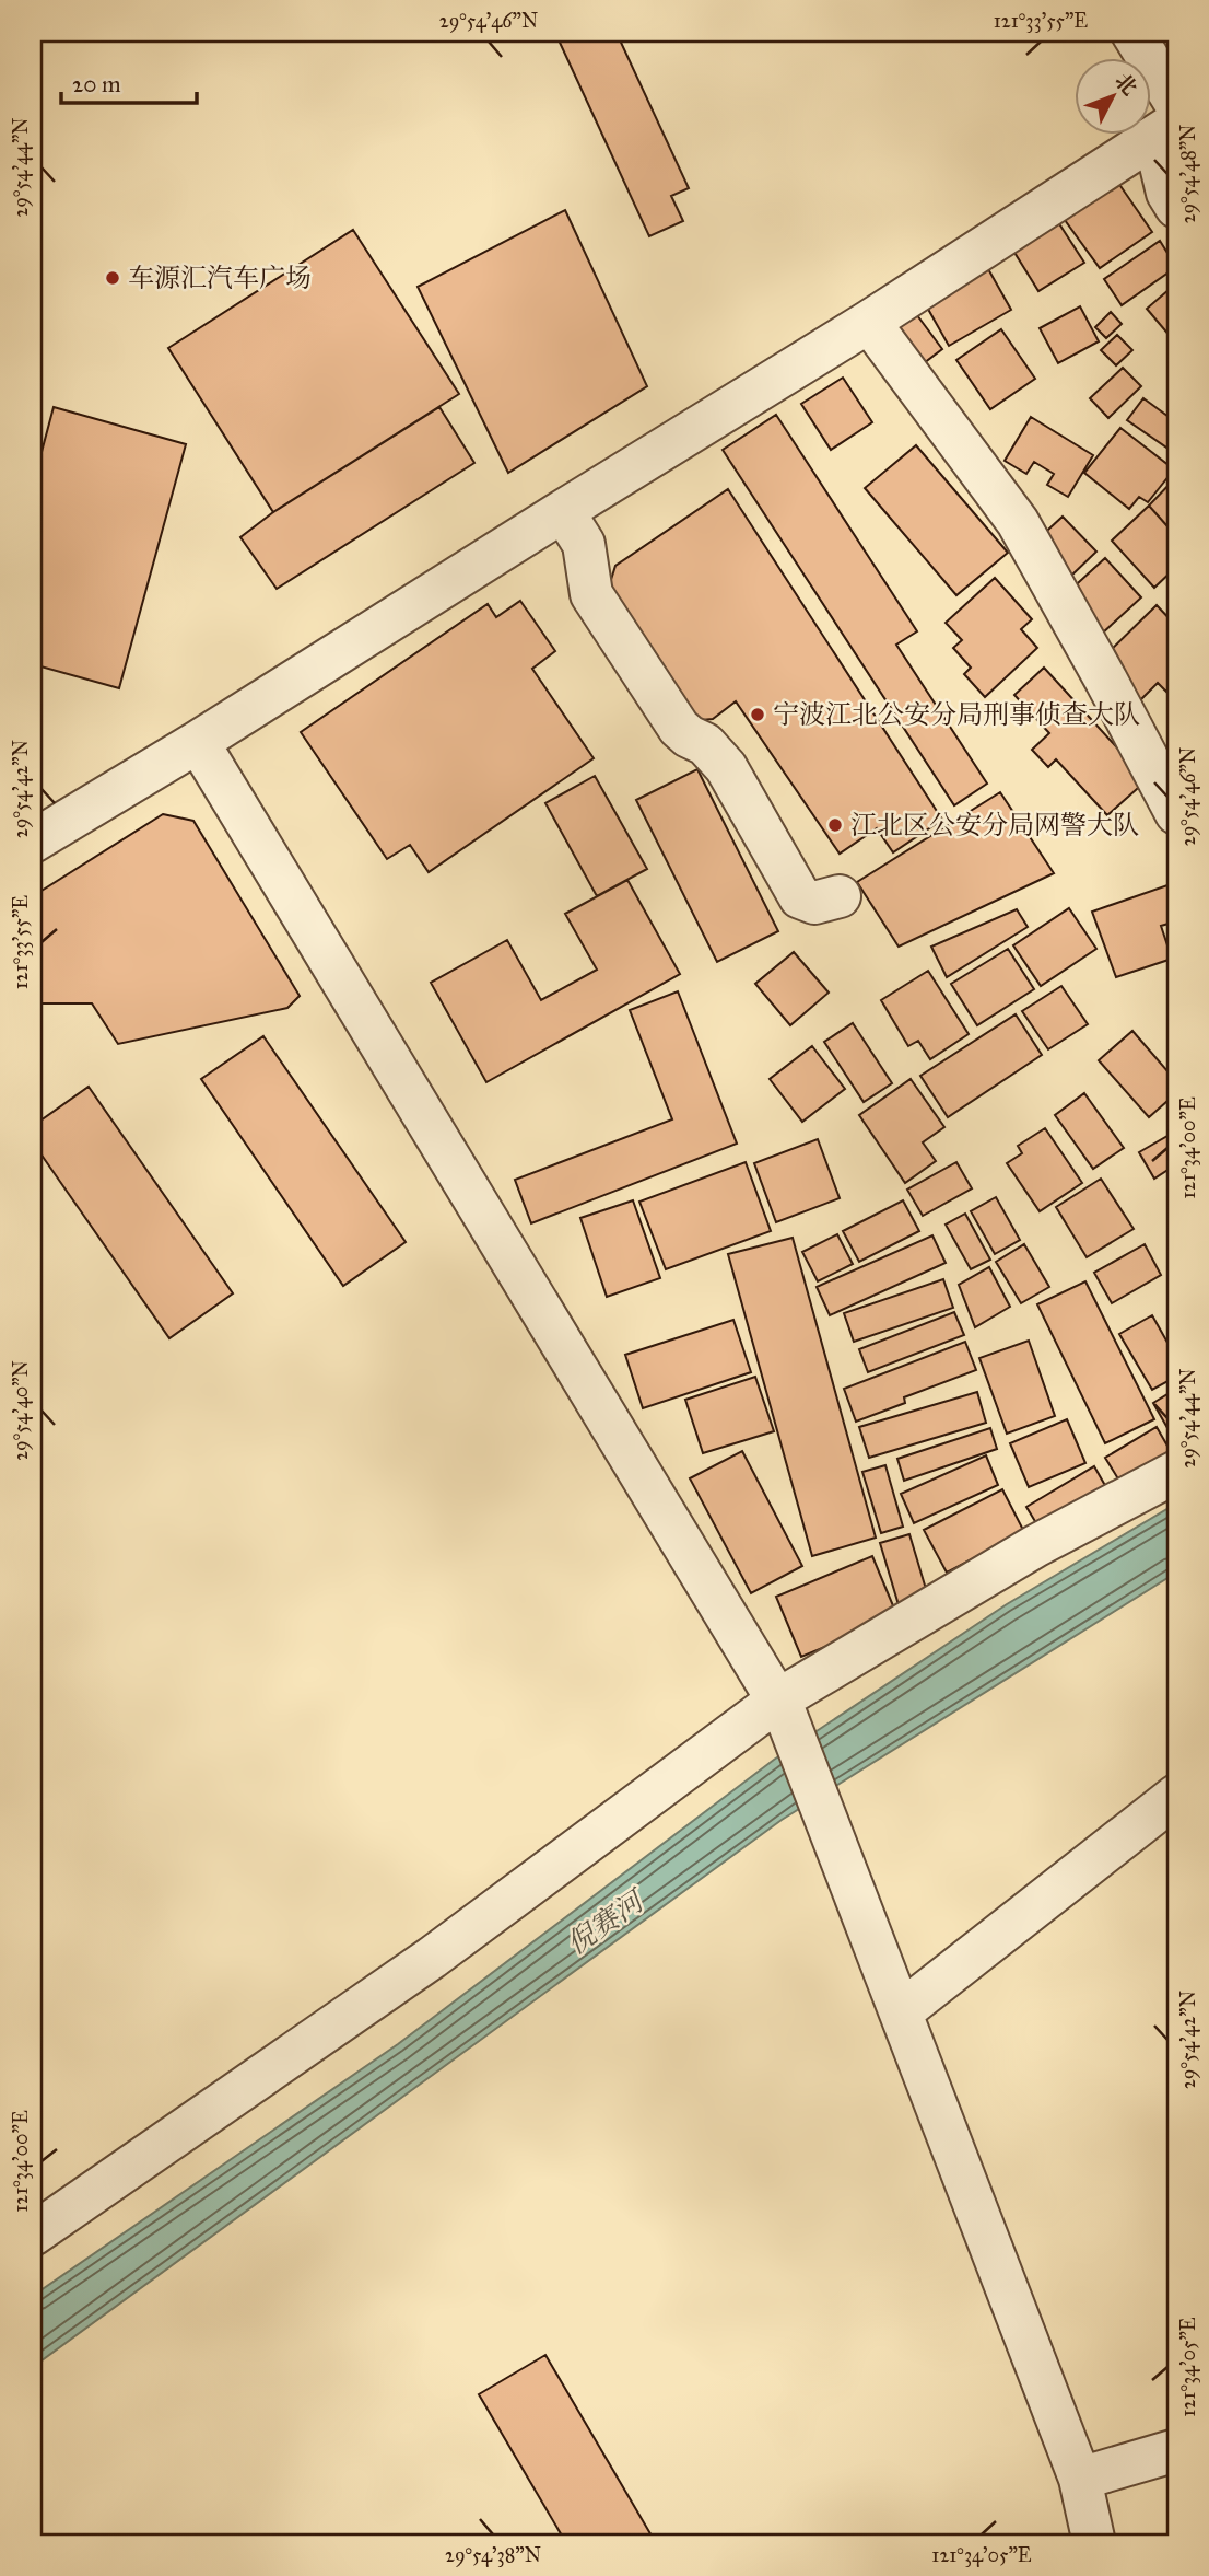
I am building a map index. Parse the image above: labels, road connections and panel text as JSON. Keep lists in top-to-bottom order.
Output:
{
  "water": ["倪赛河"],
  "places": ["车源汇汽车广场", "宁波江北公安分局刑事侦查大队", "江北区公安分局网警大队"],
  "scale_bar": "20 m",
  "north": "top right",
  "coordinates": [
    "29°54'46\"N",
    "121°33'55\"E",
    "29°54'44\"N",
    "29°54'48\"N",
    "29°54'42\"N",
    "121°34'00\"E",
    "29°54'40\"N",
    "121°34'05\"E",
    "29°54'38\"N"
  ]
}
